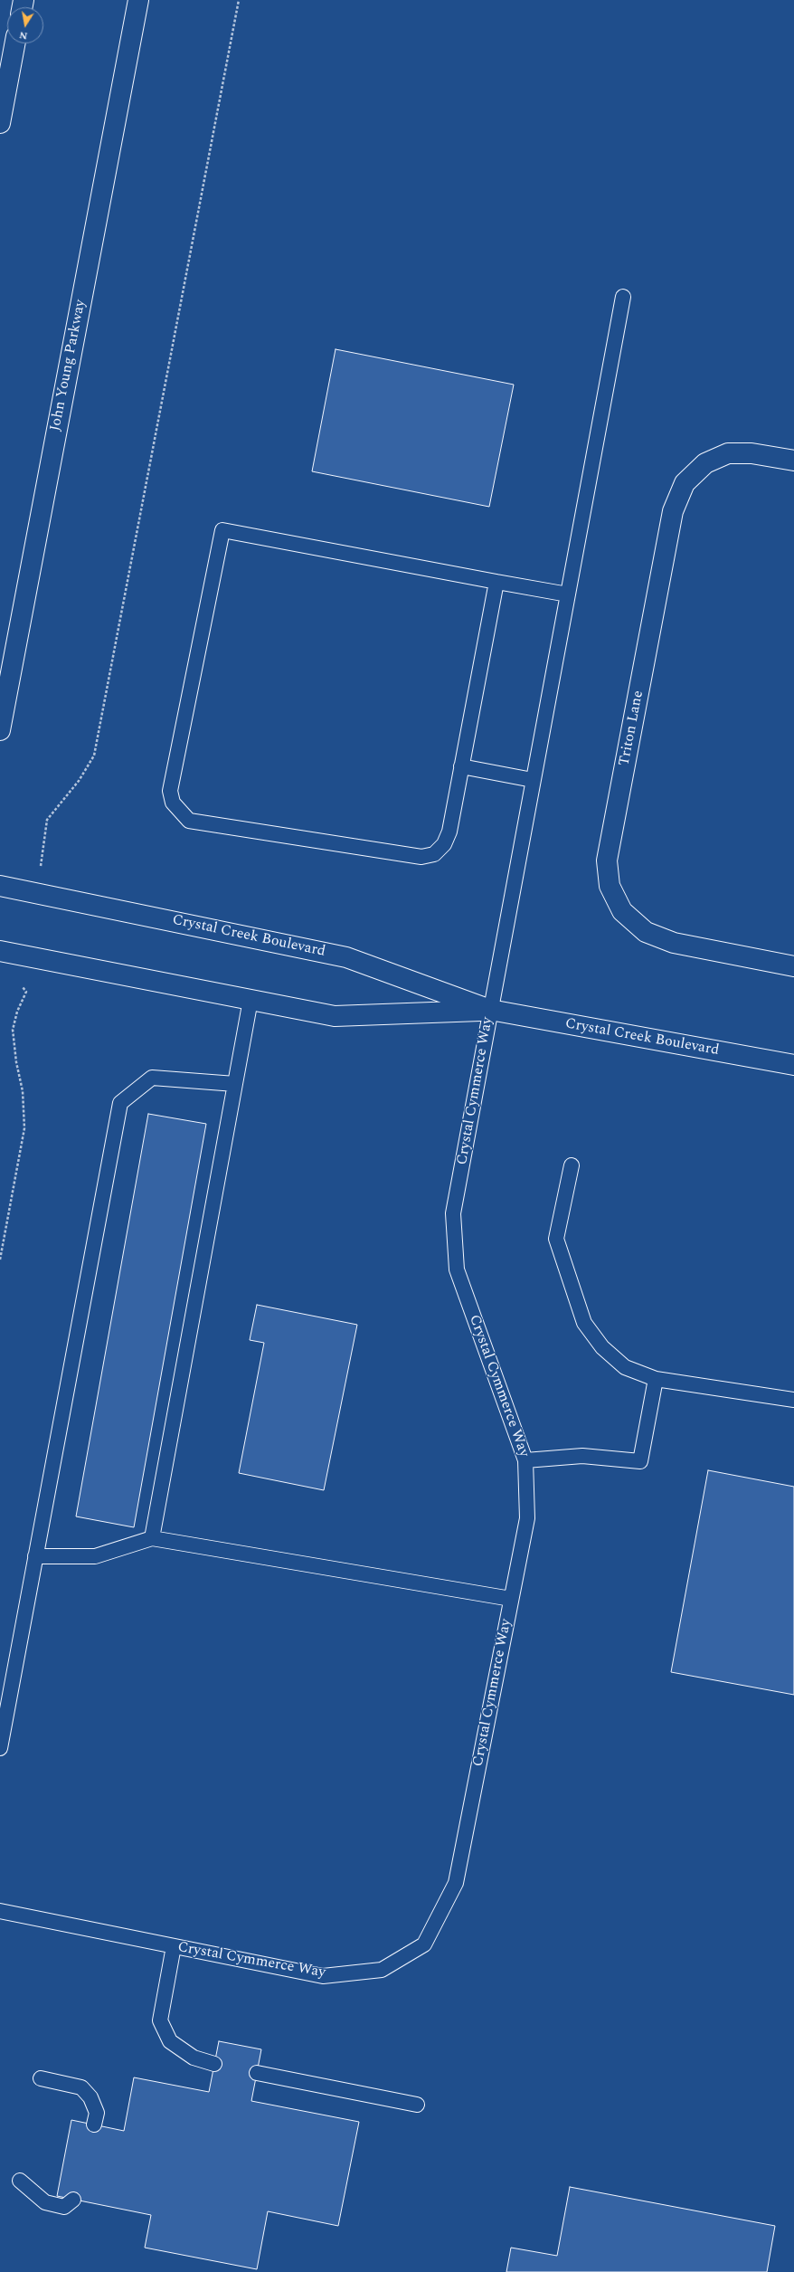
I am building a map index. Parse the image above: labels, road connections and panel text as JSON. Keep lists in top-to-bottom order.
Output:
{
  "streets": {
    "main road": ["John Young Parkway", "Triton Lane", "Crystal Creek Boulevard"],
    "lane": ["Crystal Cymmerce Way"]
  },
  "crossings": [
    ["Crystal Creek Boulevard", "Crystal Cymmerce Way"]
  ],
  "north": "bottom"
}
